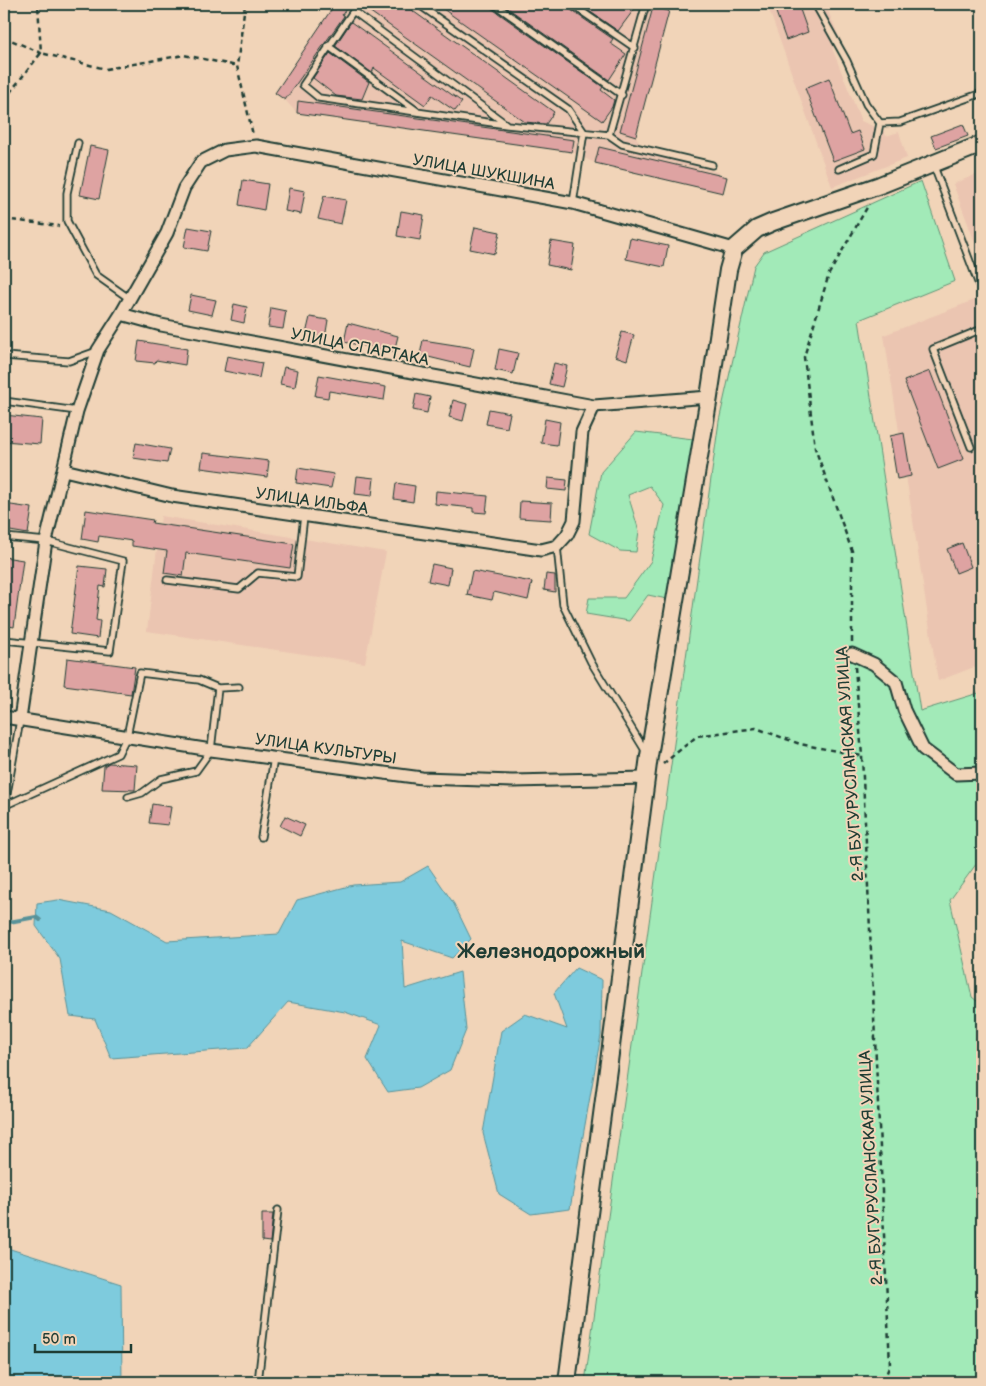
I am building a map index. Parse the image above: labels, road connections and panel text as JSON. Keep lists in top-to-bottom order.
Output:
{
  "streets": {
    "street": [
      "УЛИЦА ШУКШИНА",
      "УЛИЦА СПАРТАКА",
      "УЛИЦА ИЛЬФА",
      "УЛИЦА КУЛЬТУРЫ"
    ],
    "path": ["2-Я БУГУРУСЛАНСКАЯ УЛИЦА"]
  },
  "crossings": [
    ["УЛИЦА ШУКШИНА", "УЛИЦА СПАРТАКА"],
    ["УЛИЦА ШУКШИНА", "УЛИЦА ИЛЬФА"],
    ["УЛИЦА ШУКШИНА", "УЛИЦА КУЛЬТУРЫ"]
  ],
  "districts": ["Железнодорожный"],
  "scale_bar": "50 m"
}
